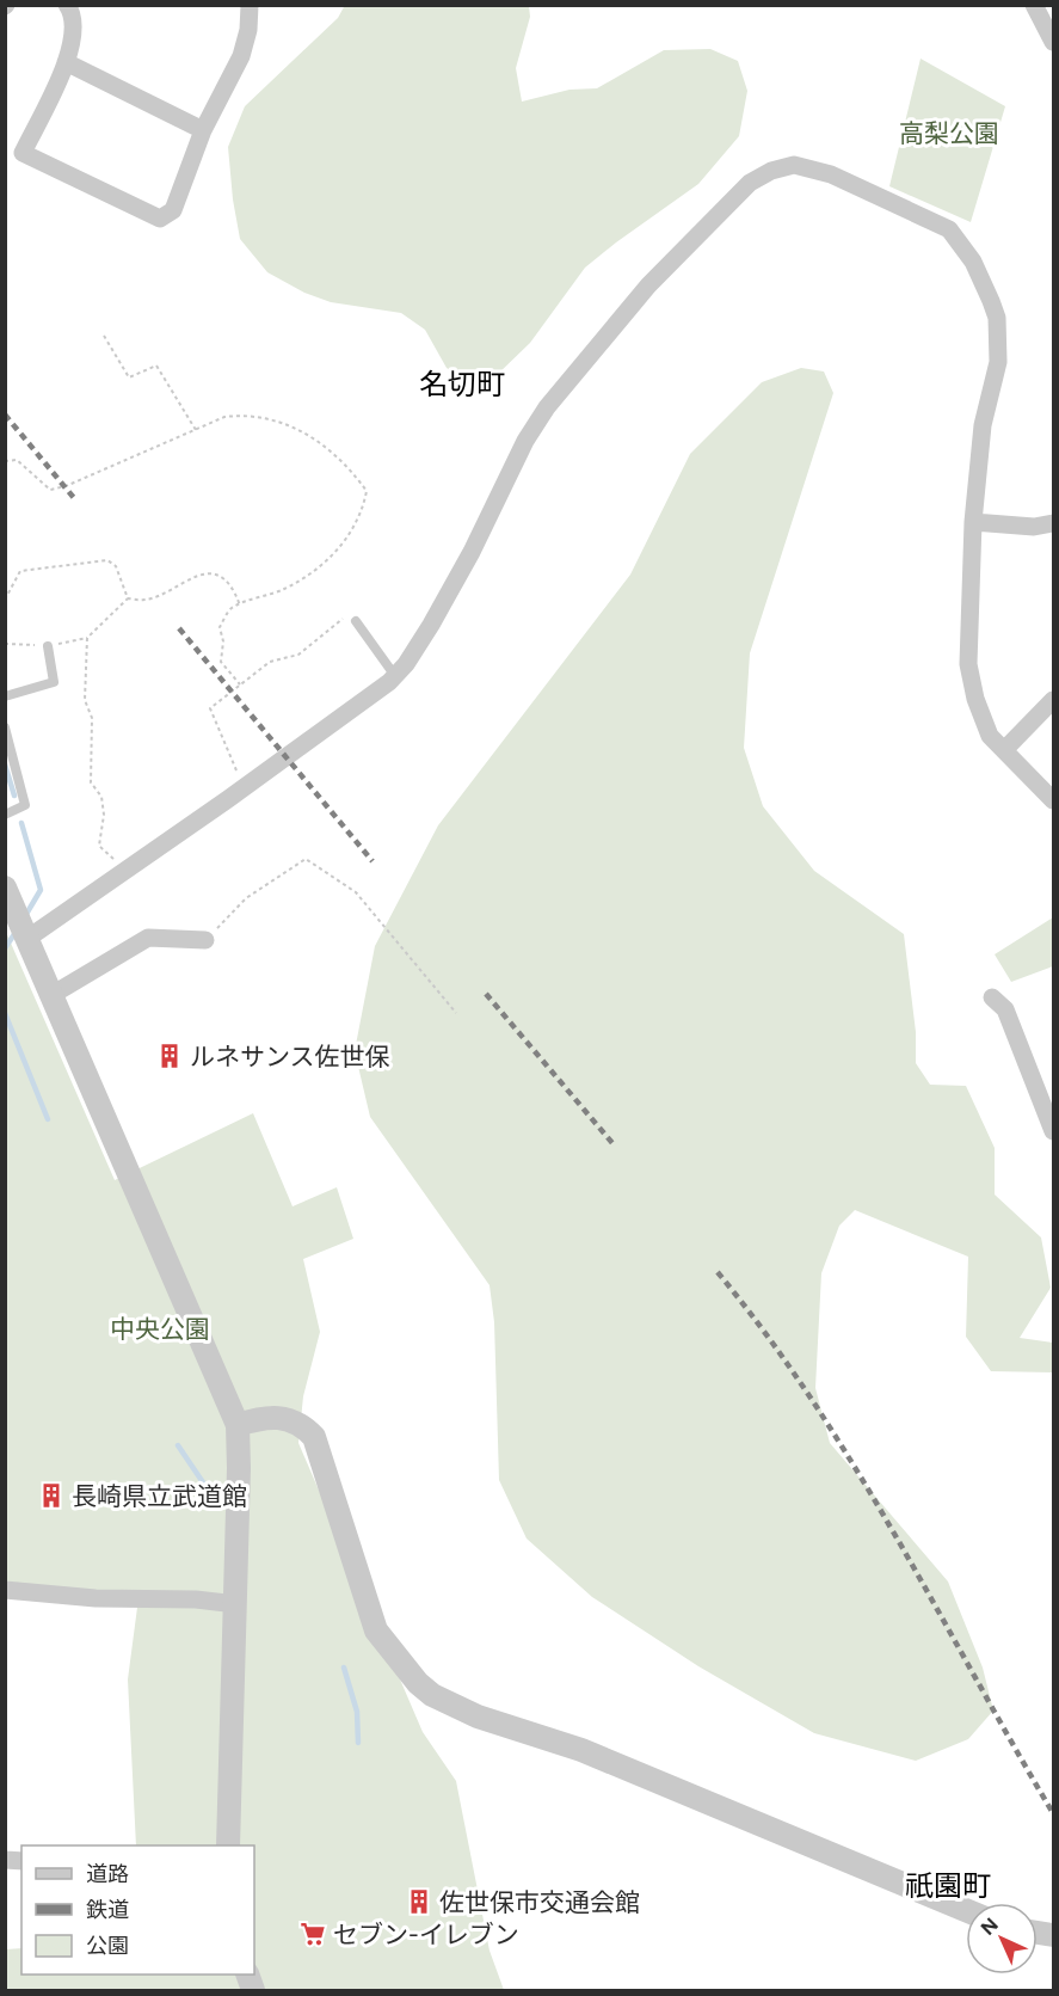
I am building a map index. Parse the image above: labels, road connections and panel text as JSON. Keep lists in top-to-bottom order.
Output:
{
  "districts": ["名切町", "祇園町"],
  "parks": ["高梨公園", "中央公園"],
  "places": {
    "building": ["ルネサンス佐世保", "長崎県立武道館", "佐世保市交通会館"],
    "supermarket": ["セブン-イレブン"]
  },
  "legend": ["道路", "鉄道", "公園"],
  "north": "top left"
}
